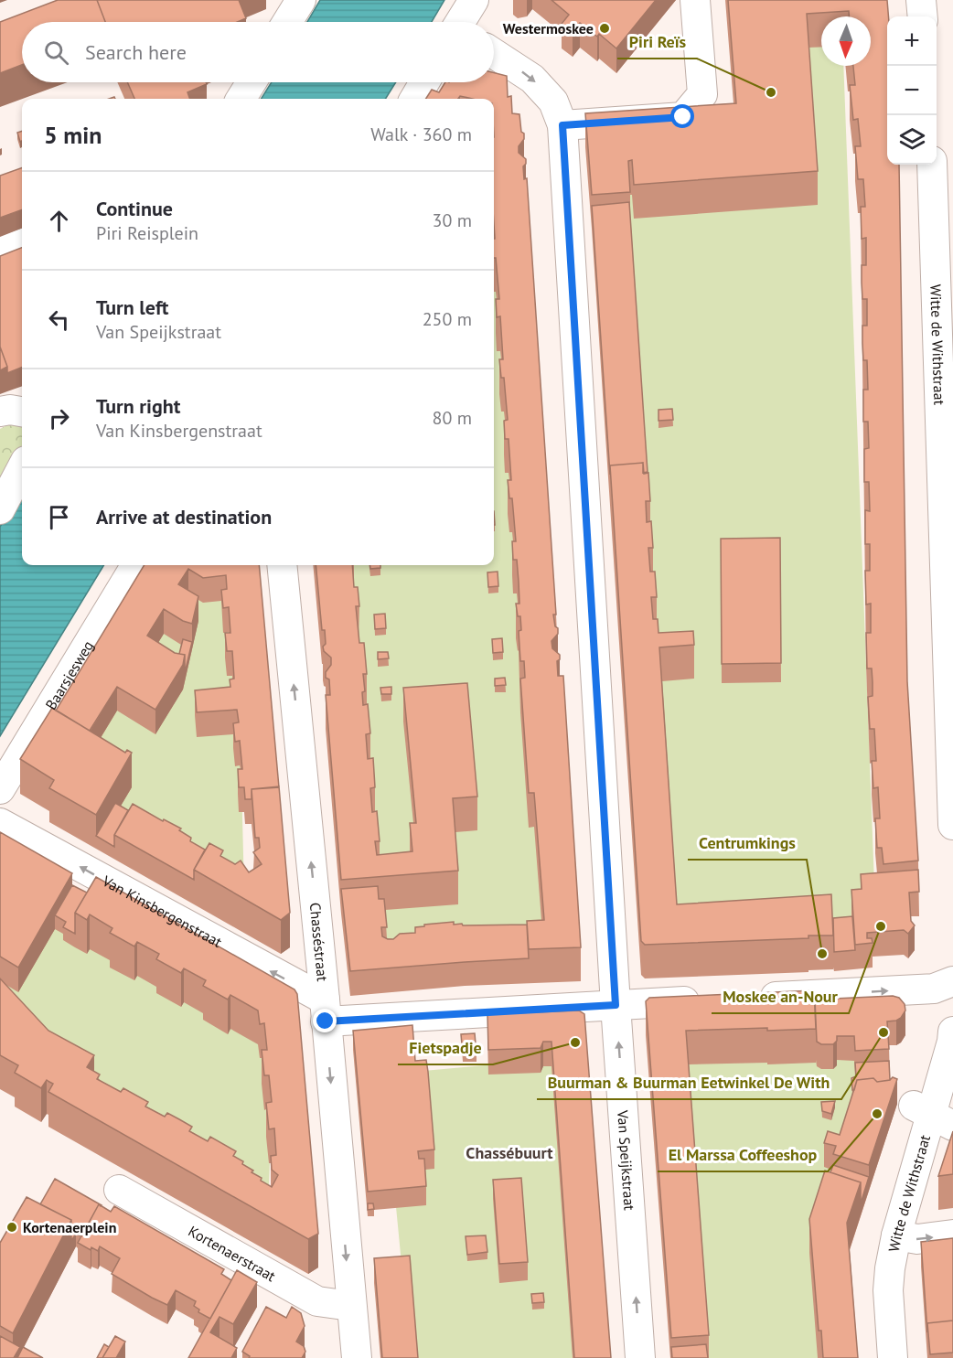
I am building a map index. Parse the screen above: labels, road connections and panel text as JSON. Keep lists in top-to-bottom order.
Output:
{
  "streets": {
    "street": [
      "Witte de Withstraat",
      "Baarsjesweg",
      "Van Kinsbergenstraat",
      "Chasséstraat",
      "Van Speijkstraat",
      "Kortenaerstraat"
    ]
  },
  "crossings": [
    ["Van Kinsbergenstraat", "Chasséstraat"],
    ["Chasséstraat", "Kortenaerstraat"]
  ],
  "one_way": ["Van Kinsbergenstraat"],
  "districts": ["Chassébuurt"],
  "places": [
    "Westermoskee",
    "Piri Reïs",
    "Moskee an-Nour",
    "Centrumkings",
    "Buurman & Buurman Eetwinkel De With",
    "Fietspadje",
    "El Marssa Coffeeshop",
    "Kortenaerplein"
  ],
  "north": "bottom",
  "page": {
    "map_buttons": ["+", "−"],
    "search": "Search here",
    "heading": ["5 min", "Walk · 360 m"],
    "list": [
      ["Continue", "Piri Reisplein", "30 m"],
      ["Turn left", "Van Speijkstraat", "250 m"],
      ["Turn right", "Van Kinsbergenstraat", "80 m"],
      "Arrive at destination"
    ]
  }
}
